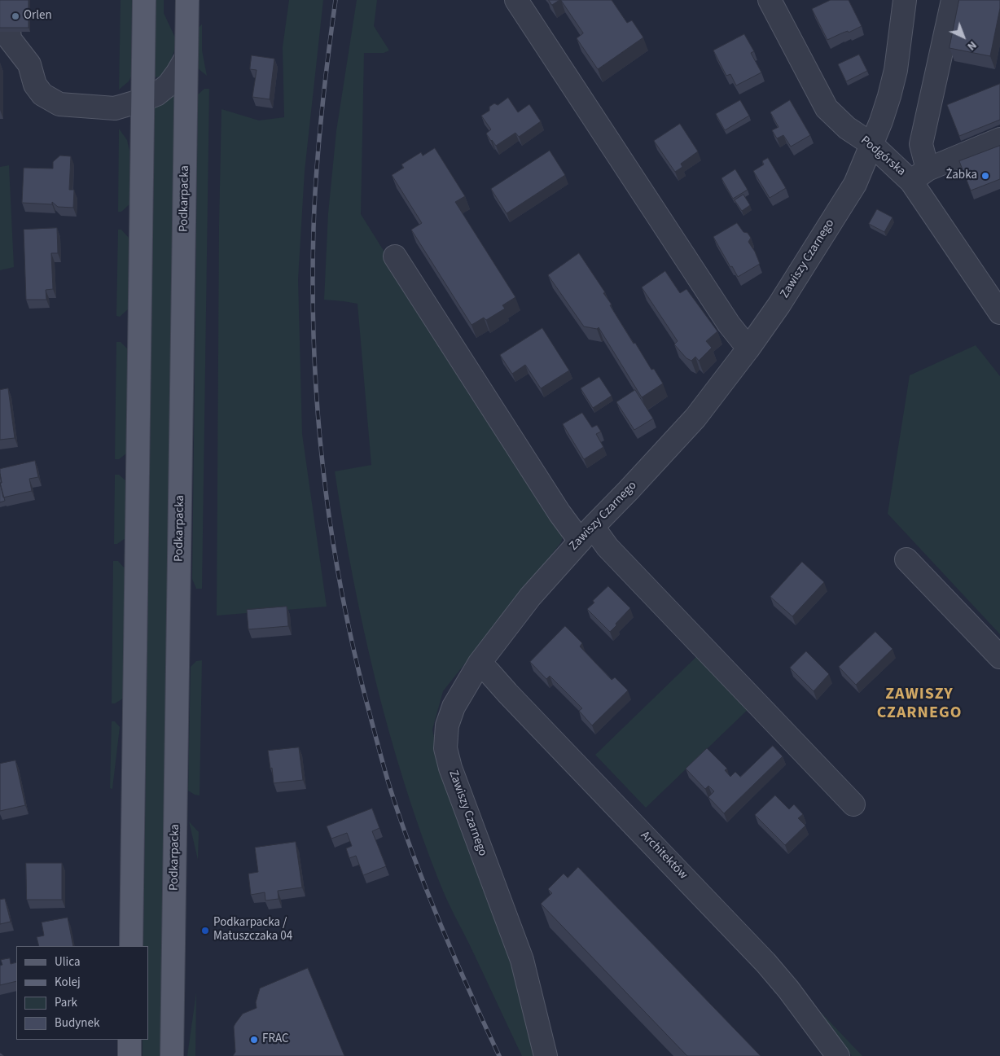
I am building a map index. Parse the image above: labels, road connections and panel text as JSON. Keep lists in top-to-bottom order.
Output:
{
  "streets": {
    "main road": ["Podkarpacka"],
    "street": ["Podgórska", "Zawiszy Czarnego", "Architektów"]
  },
  "crossings": [
    ["Podgórska", "Zawiszy Czarnego"],
    ["Zawiszy Czarnego", "Architektów"]
  ],
  "districts": ["ZAWISZY CZARNEGO"],
  "places": [
    "Orlen",
    "Żabka",
    "Podkarpacka / Matuszczaka 04",
    "FRAC"
  ],
  "legend": [
    "Ulica",
    "Kolej",
    "Park",
    "Budynek"
  ],
  "north": "bottom right"
}
